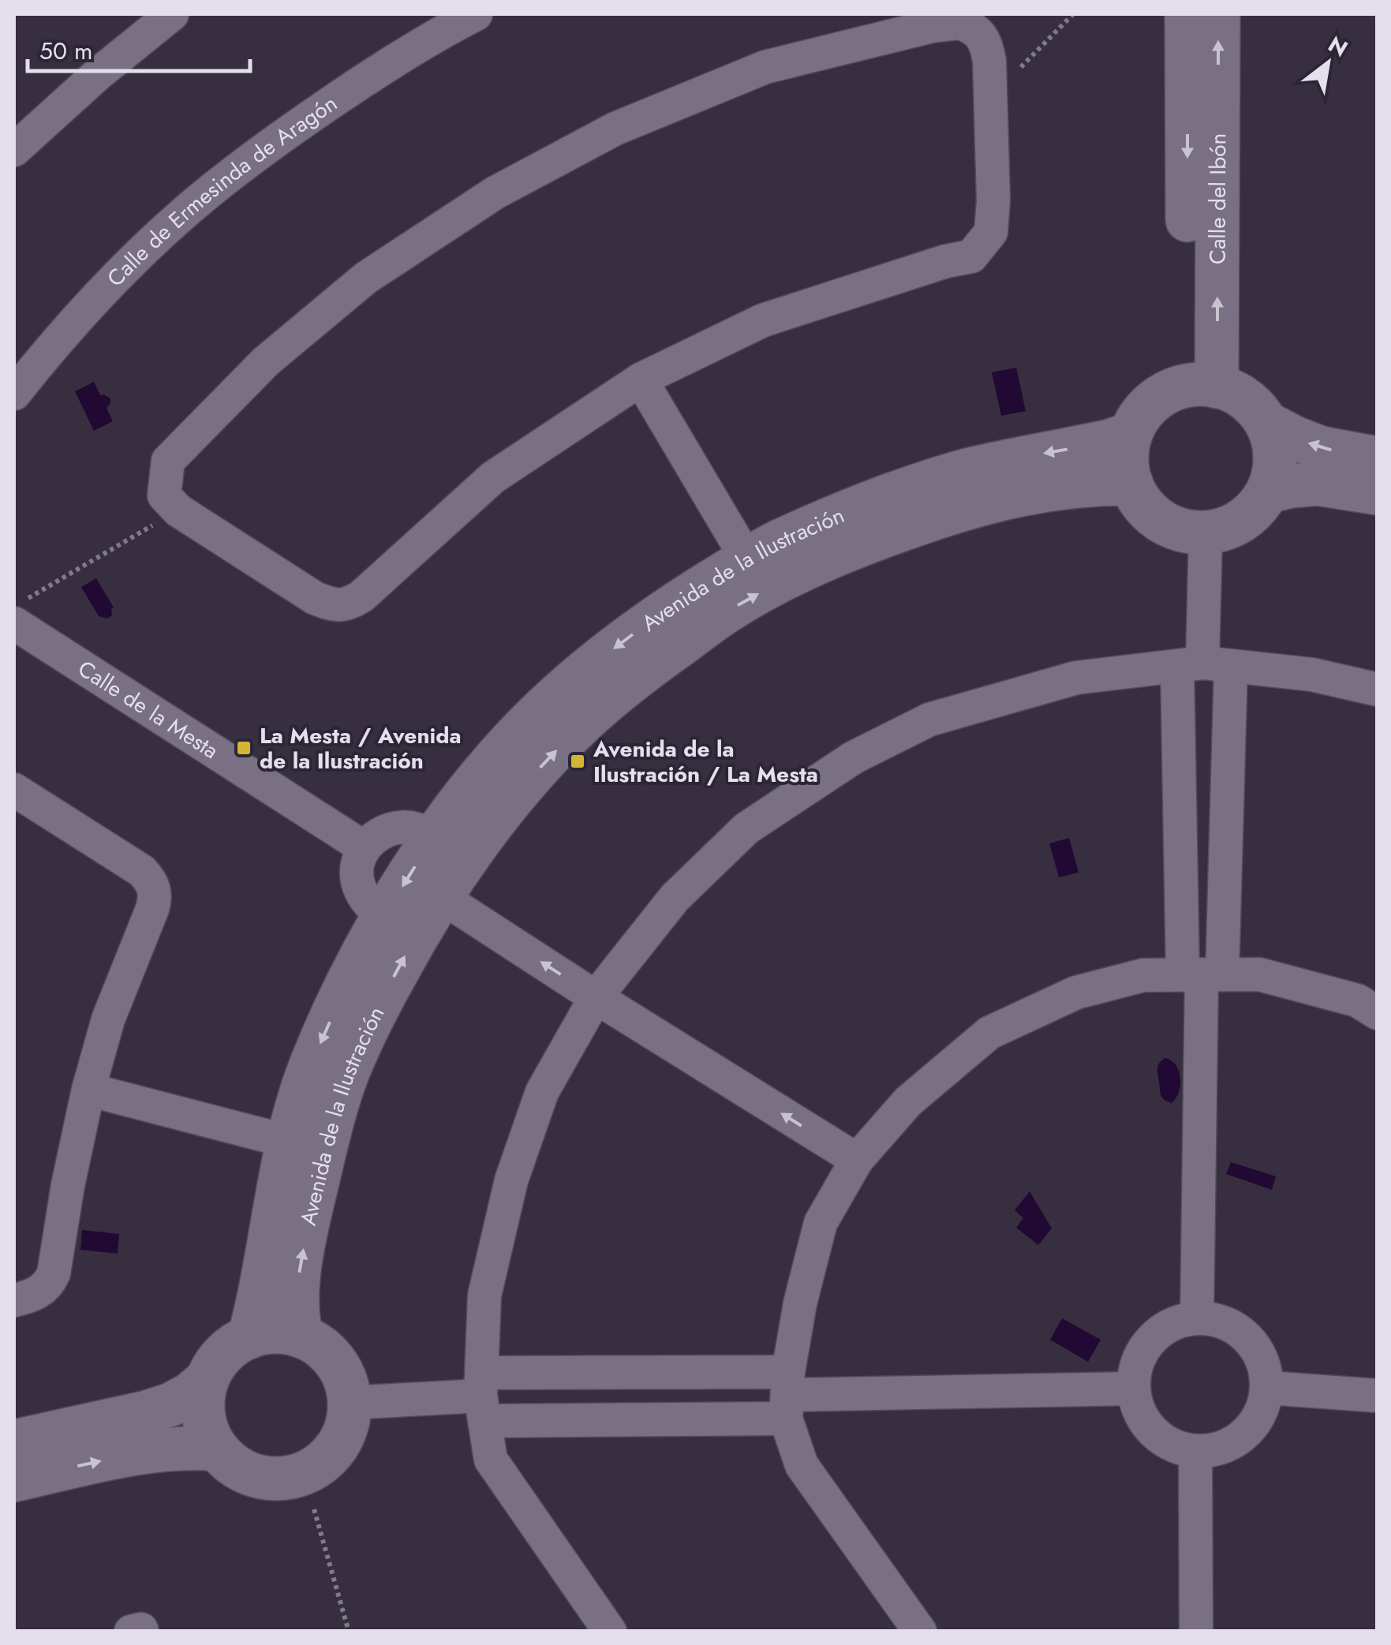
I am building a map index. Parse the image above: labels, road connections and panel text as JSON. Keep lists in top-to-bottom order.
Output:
{
  "streets": {
    "street": [
      "Calle de Ermesinda de Aragón",
      "Calle del Ibón",
      "Avenida de la Ilustración",
      "Calle de la Mesta"
    ]
  },
  "crossings": [
    ["Calle del Ibón", "Avenida de la Ilustración"]
  ],
  "places": {
    "transit": ["La Mesta / Avenida de la Ilustración", "Avenida de la Ilustración / La Mesta"]
  },
  "scale_bar": "50 m",
  "north": "top right"
}
